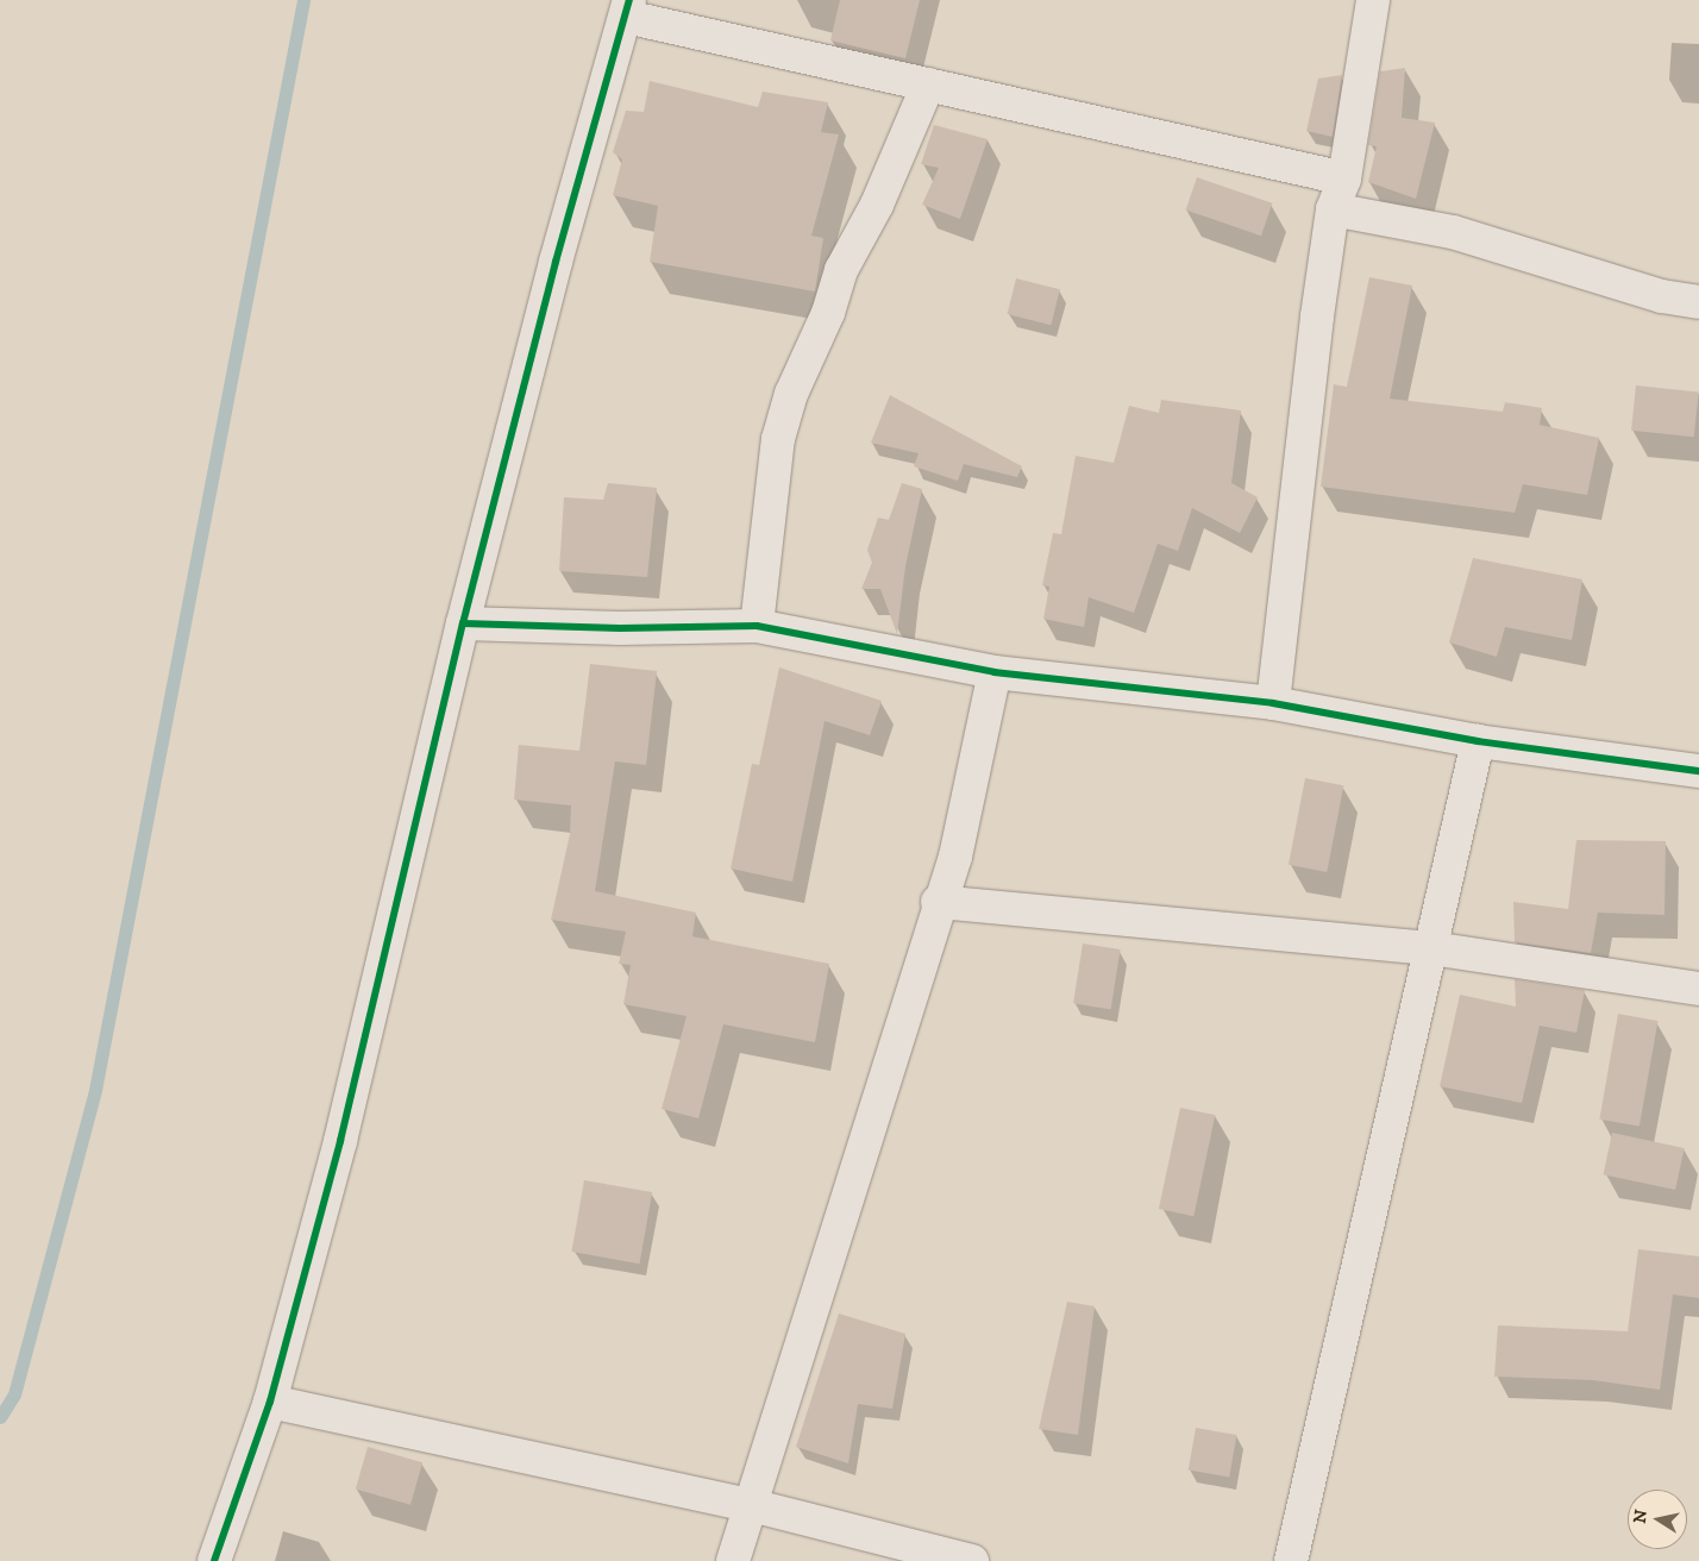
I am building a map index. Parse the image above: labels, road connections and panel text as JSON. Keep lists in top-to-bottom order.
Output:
{
  "north": "left"
}
